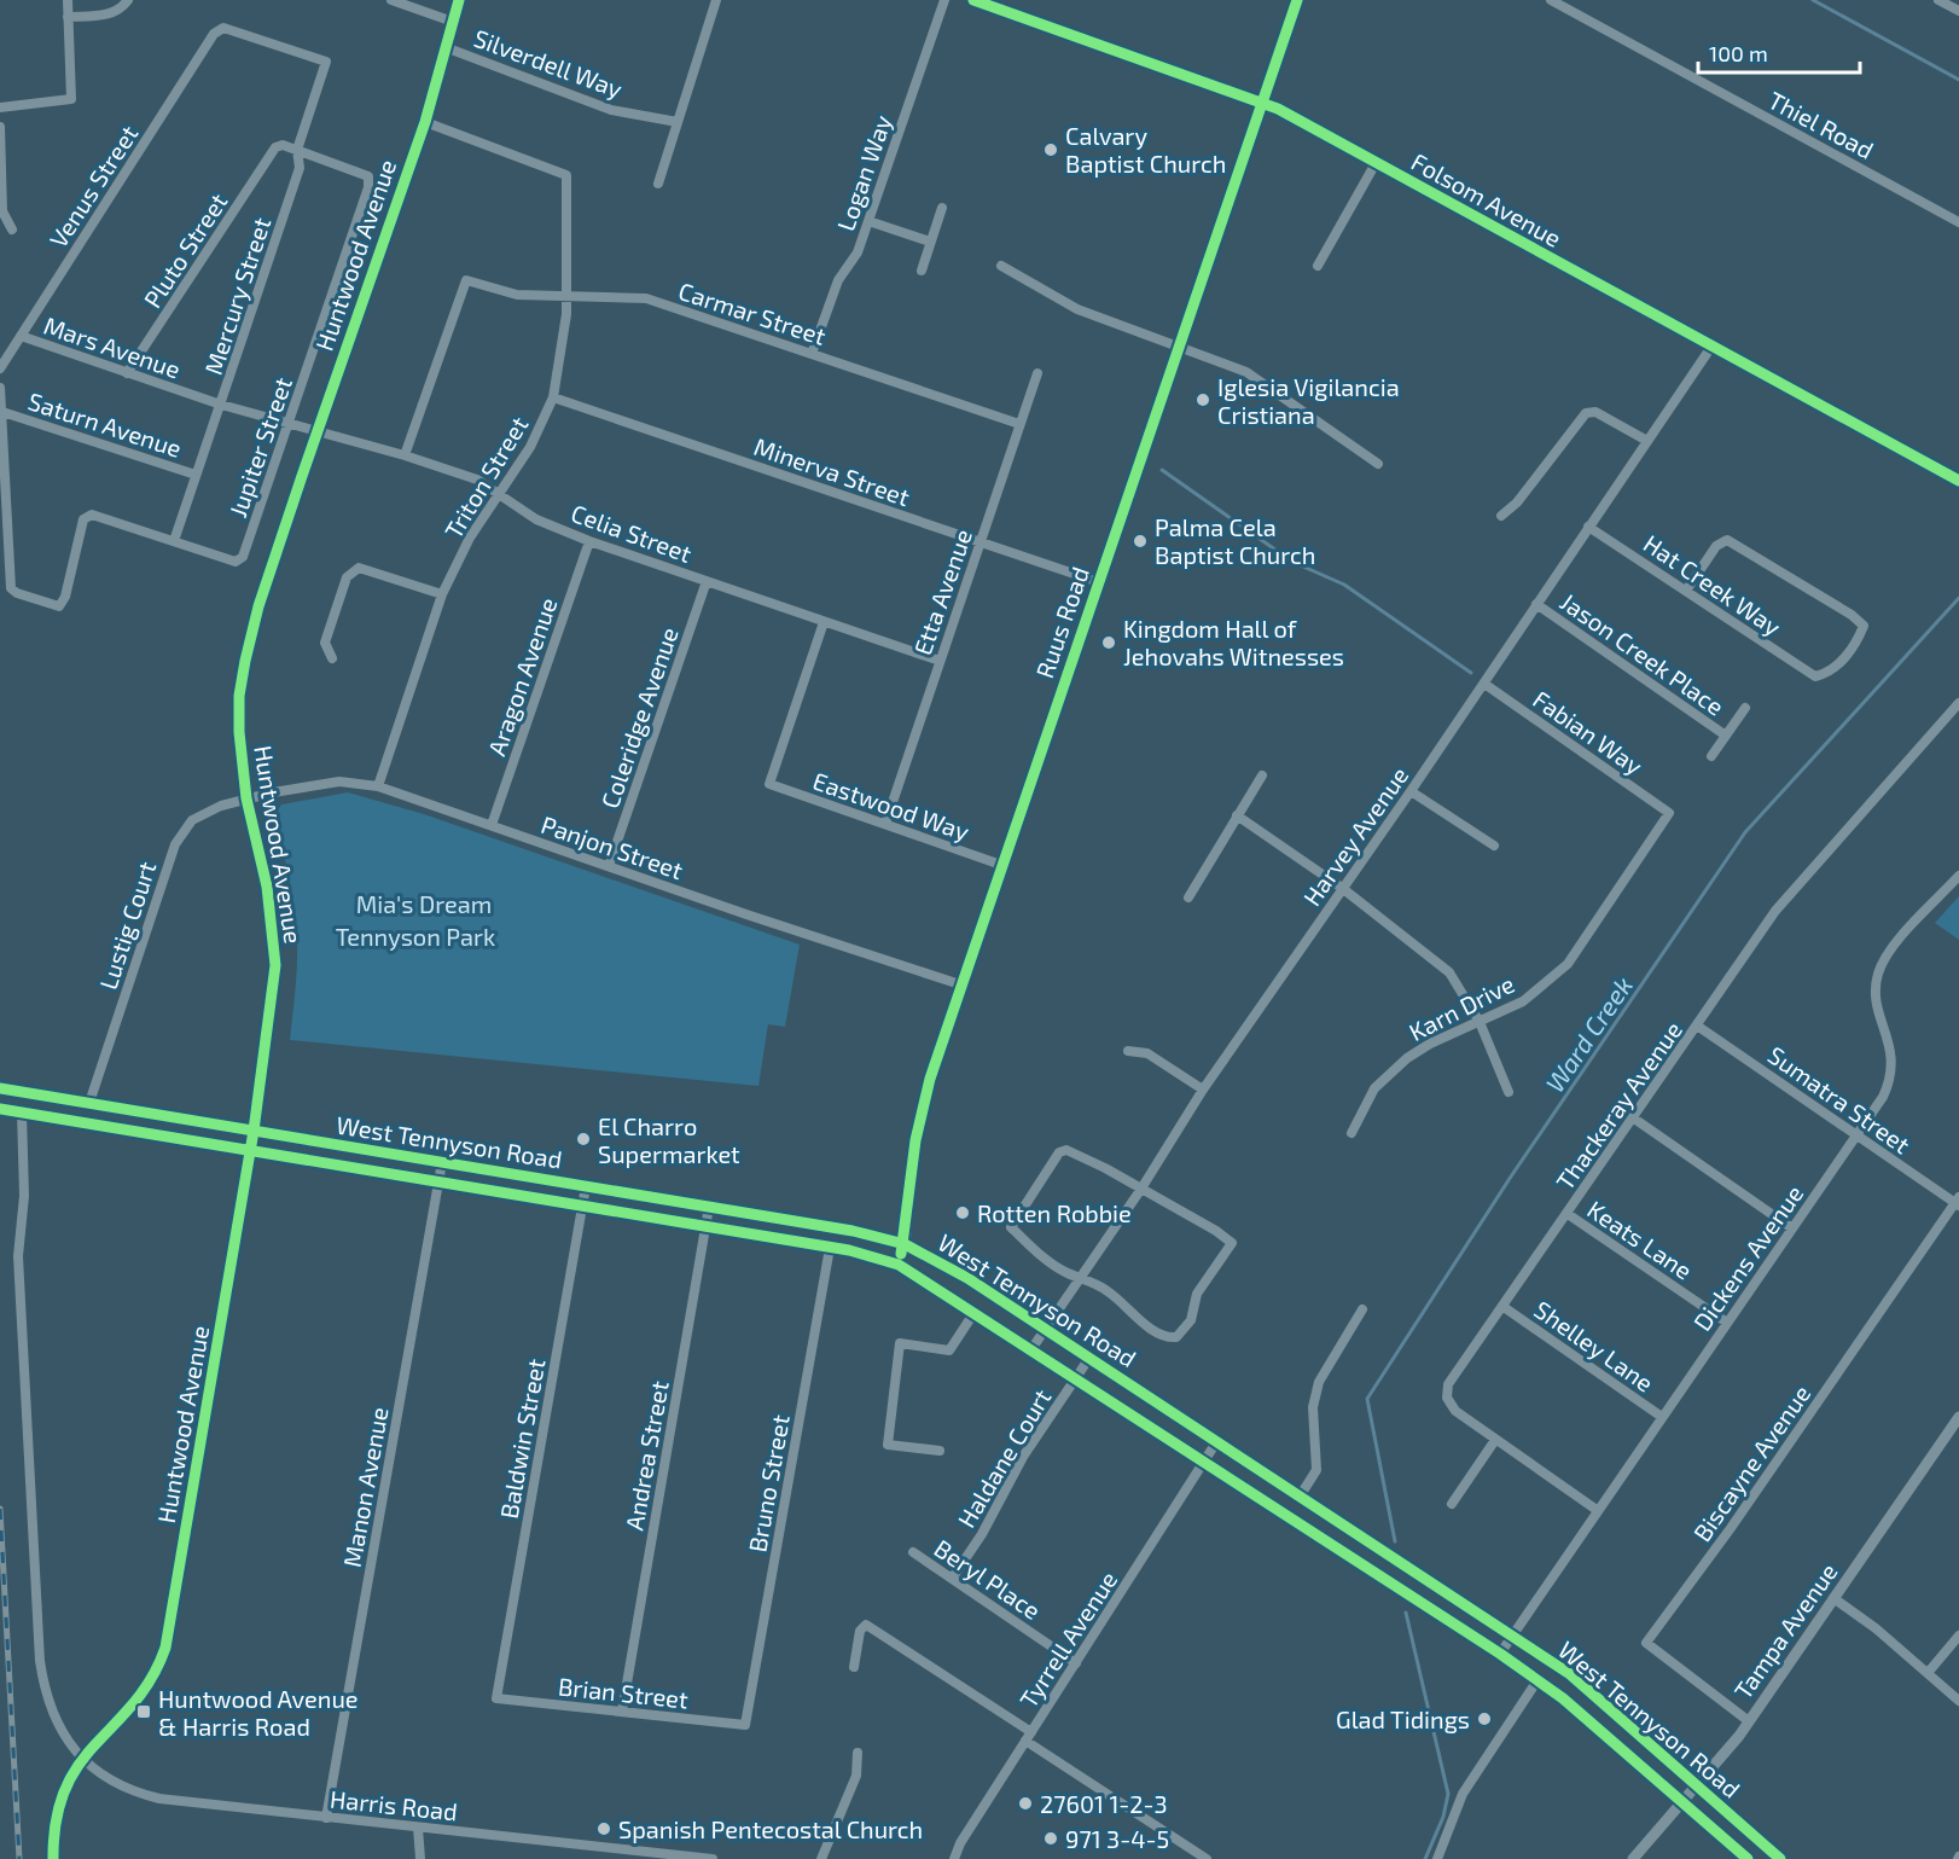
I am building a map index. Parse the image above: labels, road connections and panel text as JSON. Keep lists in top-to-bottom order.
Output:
{
  "streets": {
    "main road": ["West Tennyson Road"],
    "street": [
      "Silverdell Way",
      "Thiel Road",
      "Logan Way",
      "Venus Street",
      "Folsom Avenue",
      "Pluto Street",
      "Huntwood Avenue",
      "Mercury Street",
      "Carmar Street",
      "Mars Avenue",
      "Saturn Avenue",
      "Jupiter Street",
      "Minerva Street",
      "Triton Street",
      "Celia Street",
      "Hat Creek Way",
      "Etta Avenue",
      "Ruus Road",
      "Jason Creek Place",
      "Aragon Avenue",
      "Coleridge Avenue",
      "Fabian Way",
      "Eastwood Way",
      "Harvey Avenue",
      "Panjon Street",
      "Lustig Court",
      "Karn Drive",
      "Sumatra Street",
      "Thackeray Avenue",
      "Keats Lane",
      "Dickens Avenue",
      "Shelley Lane",
      "Baldwin Street",
      "Andrea Street",
      "Haldane Court",
      "Biscayne Avenue",
      "Bruno Street",
      "Manon Avenue",
      "Beryl Place",
      "Tampa Avenue",
      "Tyrrell Avenue",
      "Brian Street",
      "Harris Road"
    ]
  },
  "crossings": [
    ["Silverdell Way", "Huntwood Avenue"],
    ["Logan Way", "Carmar Street"],
    ["Venus Street", "Mercury Street"],
    ["Venus Street", "Mars Avenue"],
    ["Folsom Avenue", "Ruus Road"],
    ["Folsom Avenue", "Harvey Avenue"],
    ["Pluto Street", "Mercury Street"],
    ["Pluto Street", "Mars Avenue"],
    ["Pluto Street", "Jupiter Street"],
    ["Huntwood Avenue", "Mars Avenue"],
    ["Huntwood Avenue", "Triton Street"],
    ["Huntwood Avenue", "Celia Street"],
    ["Huntwood Avenue", "Panjon Street"],
    ["Huntwood Avenue", "Lustig Court"],
    ["Huntwood Avenue", "West Tennyson Road"],
    ["Huntwood Avenue", "Harris Road"],
    ["Mercury Street", "Mars Avenue"],
    ["Mercury Street", "Saturn Avenue"],
    ["Mercury Street", "Jupiter Street"],
    ["Carmar Street", "Triton Street"],
    ["Carmar Street", "Celia Street"],
    ["Carmar Street", "Etta Avenue"],
    ["Mars Avenue", "Jupiter Street"],
    ["Mars Avenue", "Celia Street"],
    ["Minerva Street", "Triton Street"],
    ["Minerva Street", "Etta Avenue"],
    ["Minerva Street", "Ruus Road"],
    ["Triton Street", "Celia Street"],
    ["Triton Street", "Panjon Street"],
    ["Celia Street", "Etta Avenue"],
    ["Celia Street", "Aragon Avenue"],
    ["Celia Street", "Coleridge Avenue"],
    ["Celia Street", "Eastwood Way"],
    ["Hat Creek Way", "Harvey Avenue"],
    ["Etta Avenue", "Eastwood Way"],
    ["Ruus Road", "Eastwood Way"],
    ["Ruus Road", "Panjon Street"],
    ["Ruus Road", "West Tennyson Road"],
    ["Jason Creek Place", "Harvey Avenue"],
    ["Aragon Avenue", "Panjon Street"],
    ["Coleridge Avenue", "Panjon Street"],
    ["Fabian Way", "Harvey Avenue"],
    ["Fabian Way", "Karn Drive"],
    ["Harvey Avenue", "West Tennyson Road"],
    ["Panjon Street", "Lustig Court"],
    ["Lustig Court", "West Tennyson Road"],
    ["Sumatra Street", "Thackeray Avenue"],
    ["Sumatra Street", "Dickens Avenue"],
    ["Sumatra Street", "Biscayne Avenue"],
    ["Thackeray Avenue", "Keats Lane"],
    ["Thackeray Avenue", "Dickens Avenue"],
    ["Thackeray Avenue", "Shelley Lane"],
    ["West Tennyson Road", "Dickens Avenue"],
    ["West Tennyson Road", "Baldwin Street"],
    ["West Tennyson Road", "Andrea Street"],
    ["West Tennyson Road", "Haldane Court"],
    ["West Tennyson Road", "Bruno Street"],
    ["West Tennyson Road", "Manon Avenue"],
    ["West Tennyson Road", "Tampa Avenue"],
    ["West Tennyson Road", "Tyrrell Avenue"],
    ["West Tennyson Road", "Harris Road"],
    ["Keats Lane", "Dickens Avenue"],
    ["Dickens Avenue", "Shelley Lane"],
    ["Baldwin Street", "Brian Street"],
    ["Andrea Street", "Brian Street"],
    ["Haldane Court", "Beryl Place"],
    ["Biscayne Avenue", "Tampa Avenue"],
    ["Bruno Street", "Brian Street"],
    ["Manon Avenue", "Harris Road"],
    ["Beryl Place", "Tyrrell Avenue"]
  ],
  "water": ["Ward Creek"],
  "parks": ["Mia's Dream", "Tennyson Park"],
  "places": {
    "other": [
      "Calvary Baptist Church",
      "Iglesia Vigilancia Cristiana",
      "Palma Cela Baptist Church",
      "Kingdom Hall of Jehovahs Witnesses",
      "El Charro Supermarket",
      "Rotten Robbie",
      "Glad Tidings",
      "27601 1-2-3",
      "Spanish Pentecostal Church",
      "971 3-4-5"
    ],
    "transit": ["Huntwood Avenue & Harris Road"]
  },
  "scale_bar": "100 m"
}
